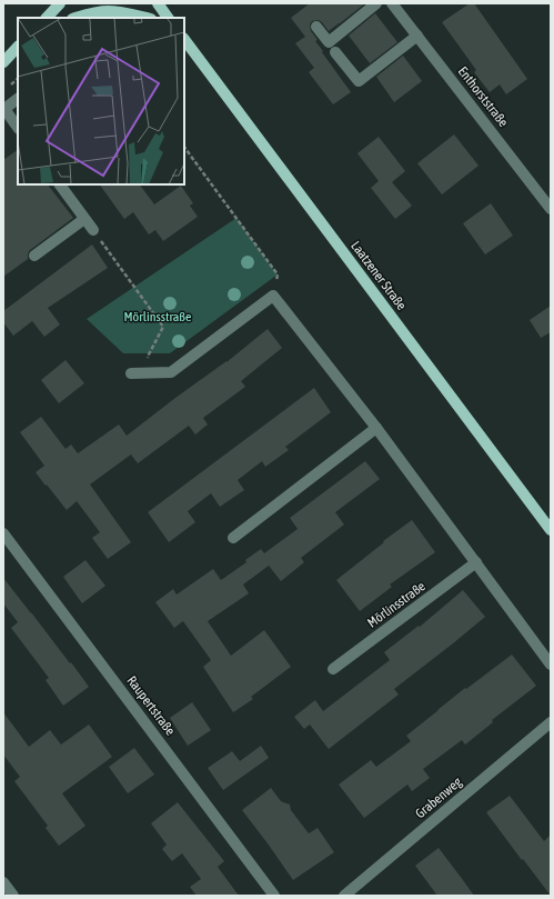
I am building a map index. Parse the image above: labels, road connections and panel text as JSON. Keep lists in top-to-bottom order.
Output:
{
  "streets": {
    "main road": ["Laatzener Straße"],
    "street": [
      "Enthorststraße",
      "Mörlinsstraße",
      "Raupertstraße",
      "Grabenweg"
    ]
  },
  "parks": ["Mörlinsstraße"]
}
